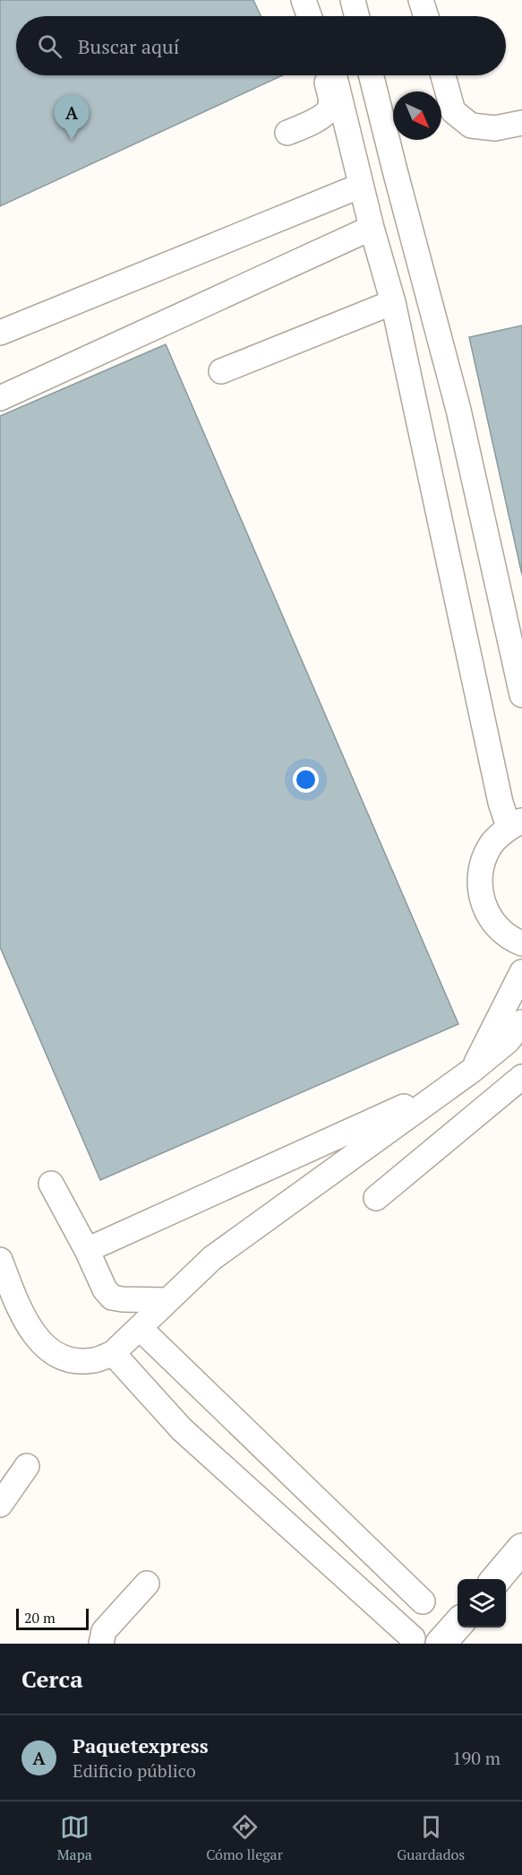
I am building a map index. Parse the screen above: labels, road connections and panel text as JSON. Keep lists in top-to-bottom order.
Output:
{
  "scale_bar": "20 m",
  "north": "bottom right",
  "page": {
    "search": "Buscar aquí",
    "pins": "A",
    "scale": "20 m",
    "heading": "Cerca",
    "list": [
      {
        "mark": "A",
        "name": "Paquetexpress",
        "note": "Edificio público",
        "value": "190 m"
      }
    ],
    "nav": ["Mapa", "Cómo llegar", "Guardados"]
  }
}
